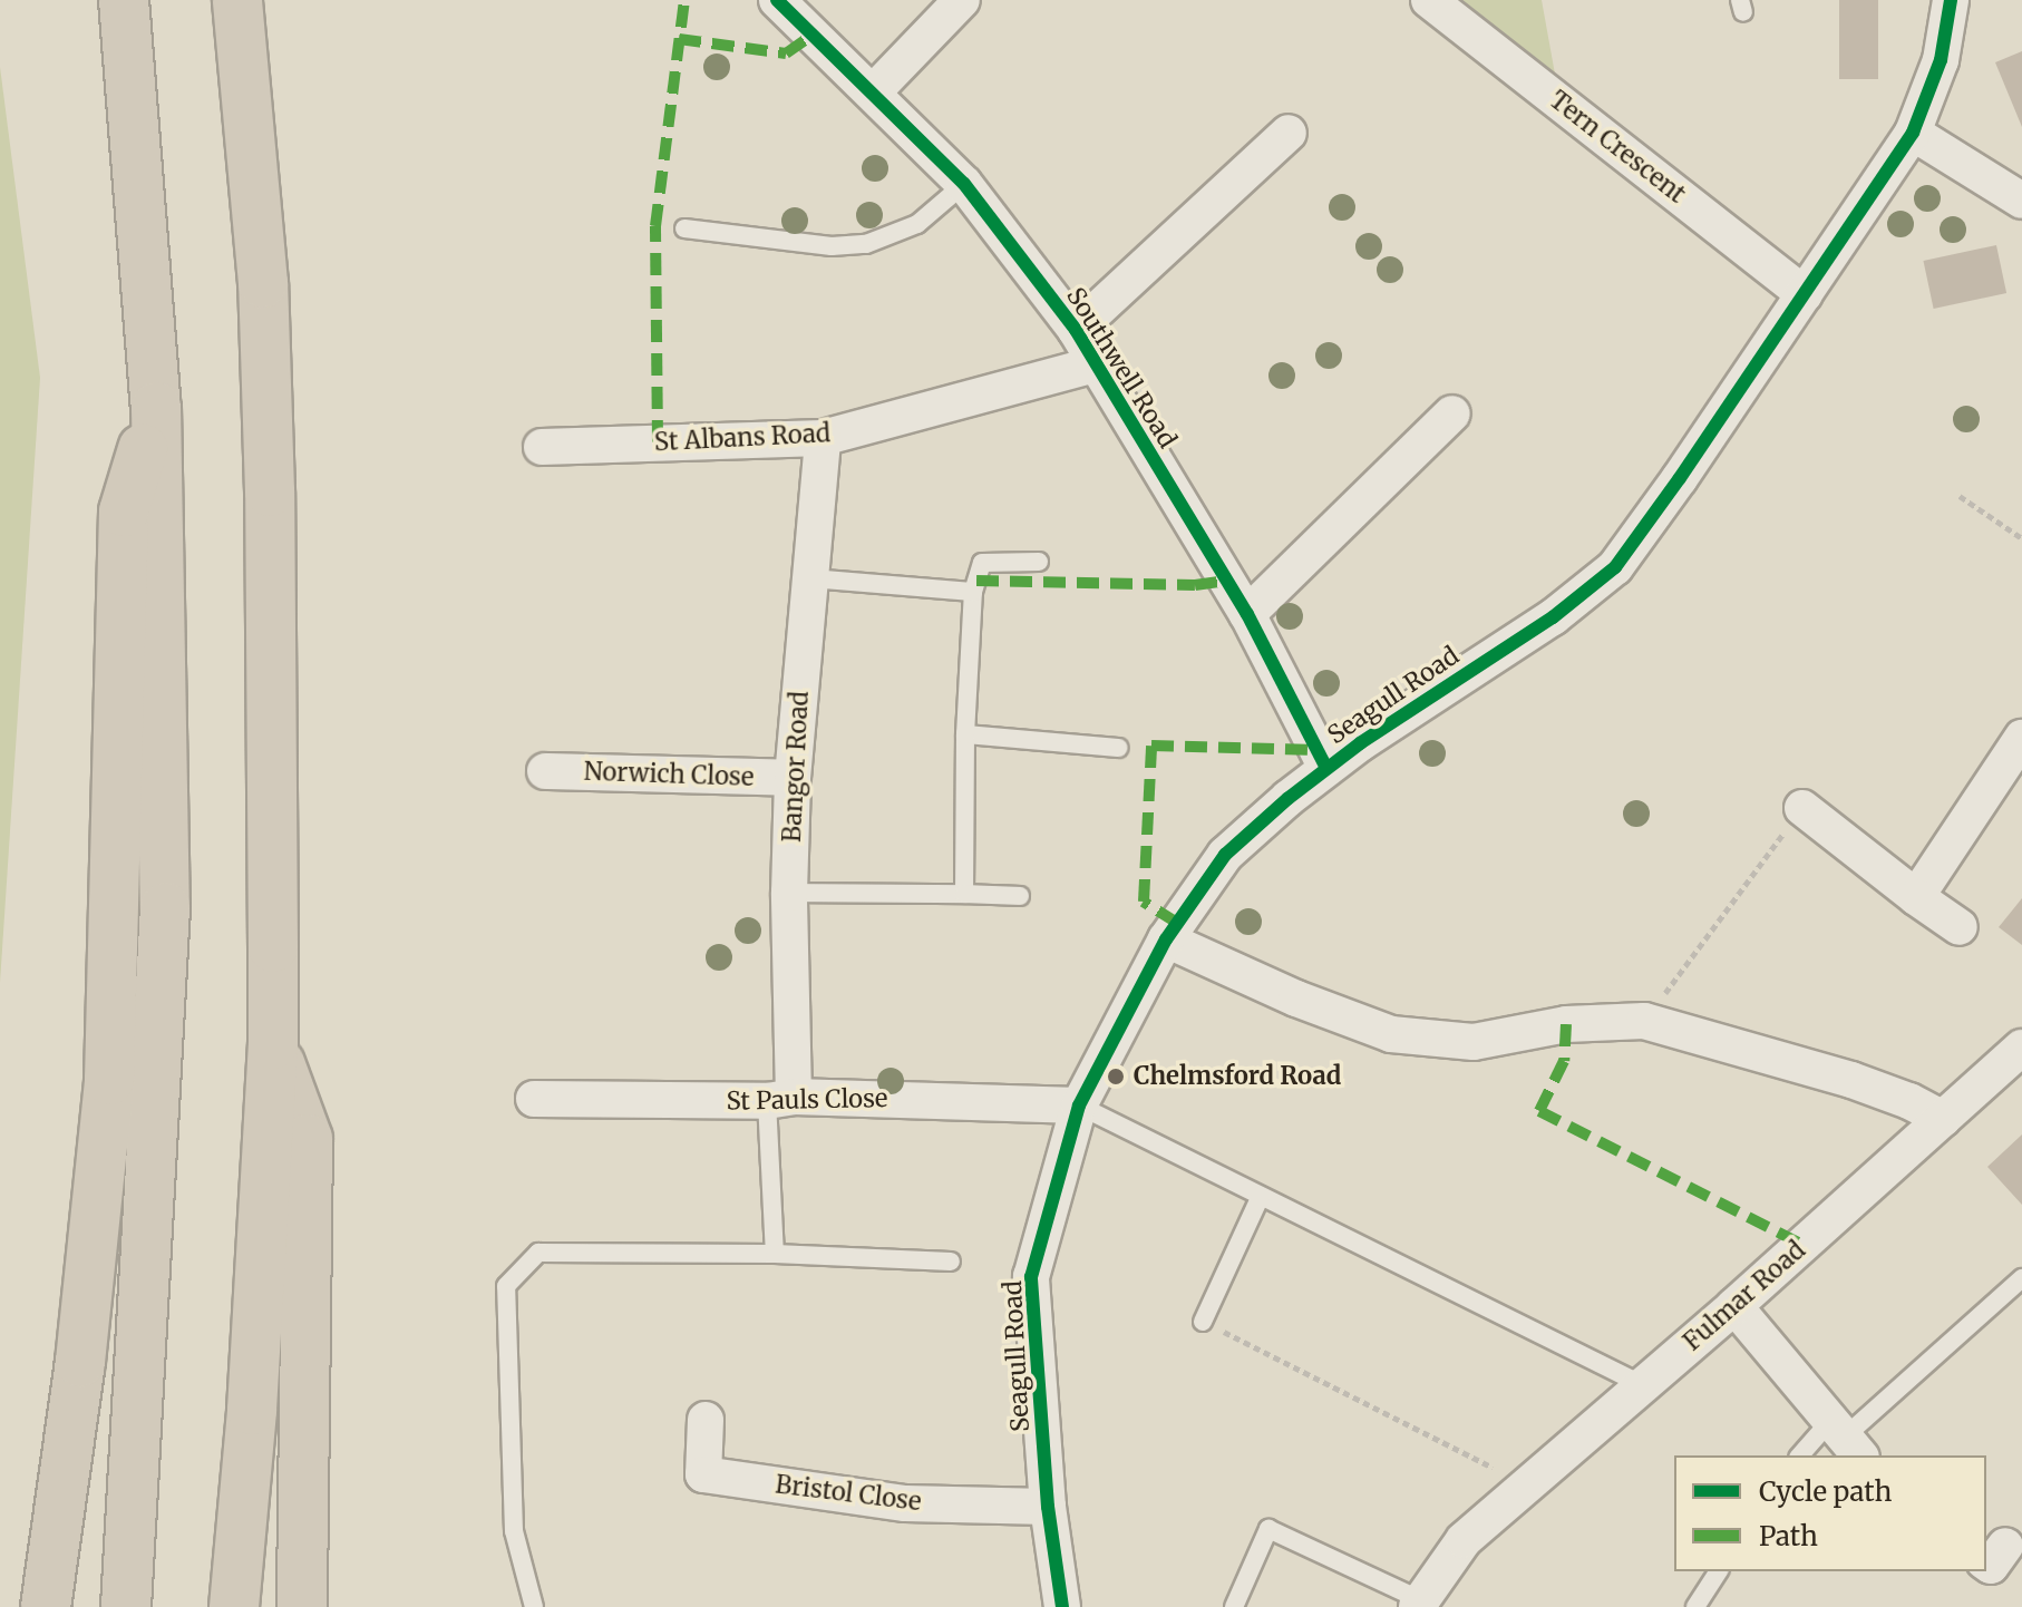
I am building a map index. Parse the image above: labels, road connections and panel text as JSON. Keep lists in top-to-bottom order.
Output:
{
  "streets": {
    "street": [
      "Tern Crescent",
      "Southwell Road",
      "St Albans Road",
      "Seagull Road",
      "Bangor Road",
      "Norwich Close",
      "St Pauls Close",
      "Fulmar Road",
      "Bristol Close"
    ]
  },
  "crossings": [
    ["Tern Crescent", "Seagull Road"],
    ["Southwell Road", "St Albans Road"],
    ["Southwell Road", "Seagull Road"],
    ["St Albans Road", "Bangor Road"],
    ["Seagull Road", "St Pauls Close"],
    ["Seagull Road", "Bristol Close"],
    ["Bangor Road", "Norwich Close"],
    ["Bangor Road", "St Pauls Close"]
  ],
  "places": ["Chelmsford Road"],
  "legend": ["Cycle path", "Path"]
}
